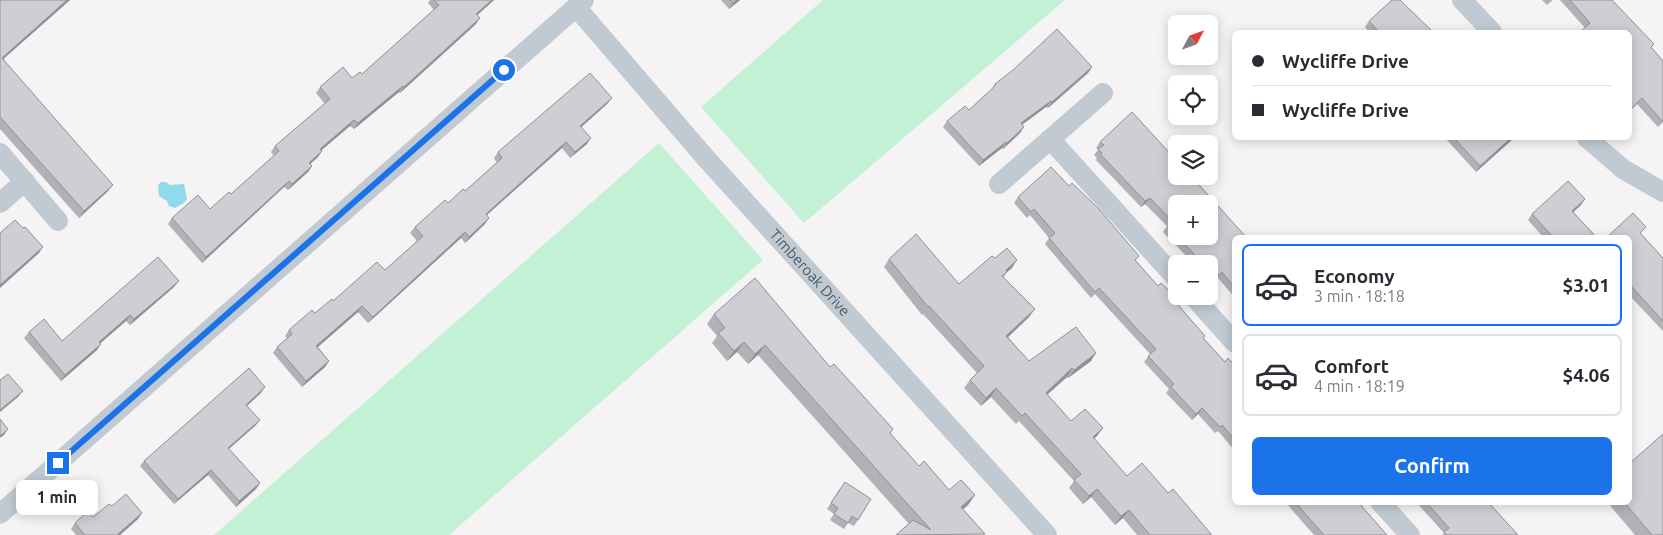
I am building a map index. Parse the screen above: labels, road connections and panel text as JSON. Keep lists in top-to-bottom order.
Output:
{
  "streets": {
    "street": ["Timberoak Drive"]
  },
  "north": "top right",
  "page": {
    "map_buttons": ["+", "−"],
    "banner": ["Wycliffe Drive", "Wycliffe Drive"],
    "list": [
      {
        "name": "Economy",
        "note": "3 min · 18:18",
        "value": "$3.01"
      },
      {
        "name": "Comfort",
        "note": "4 min · 18:19",
        "value": "$4.06"
      }
    ],
    "buttons": "Confirm",
    "bubble": "1 min"
  }
}
